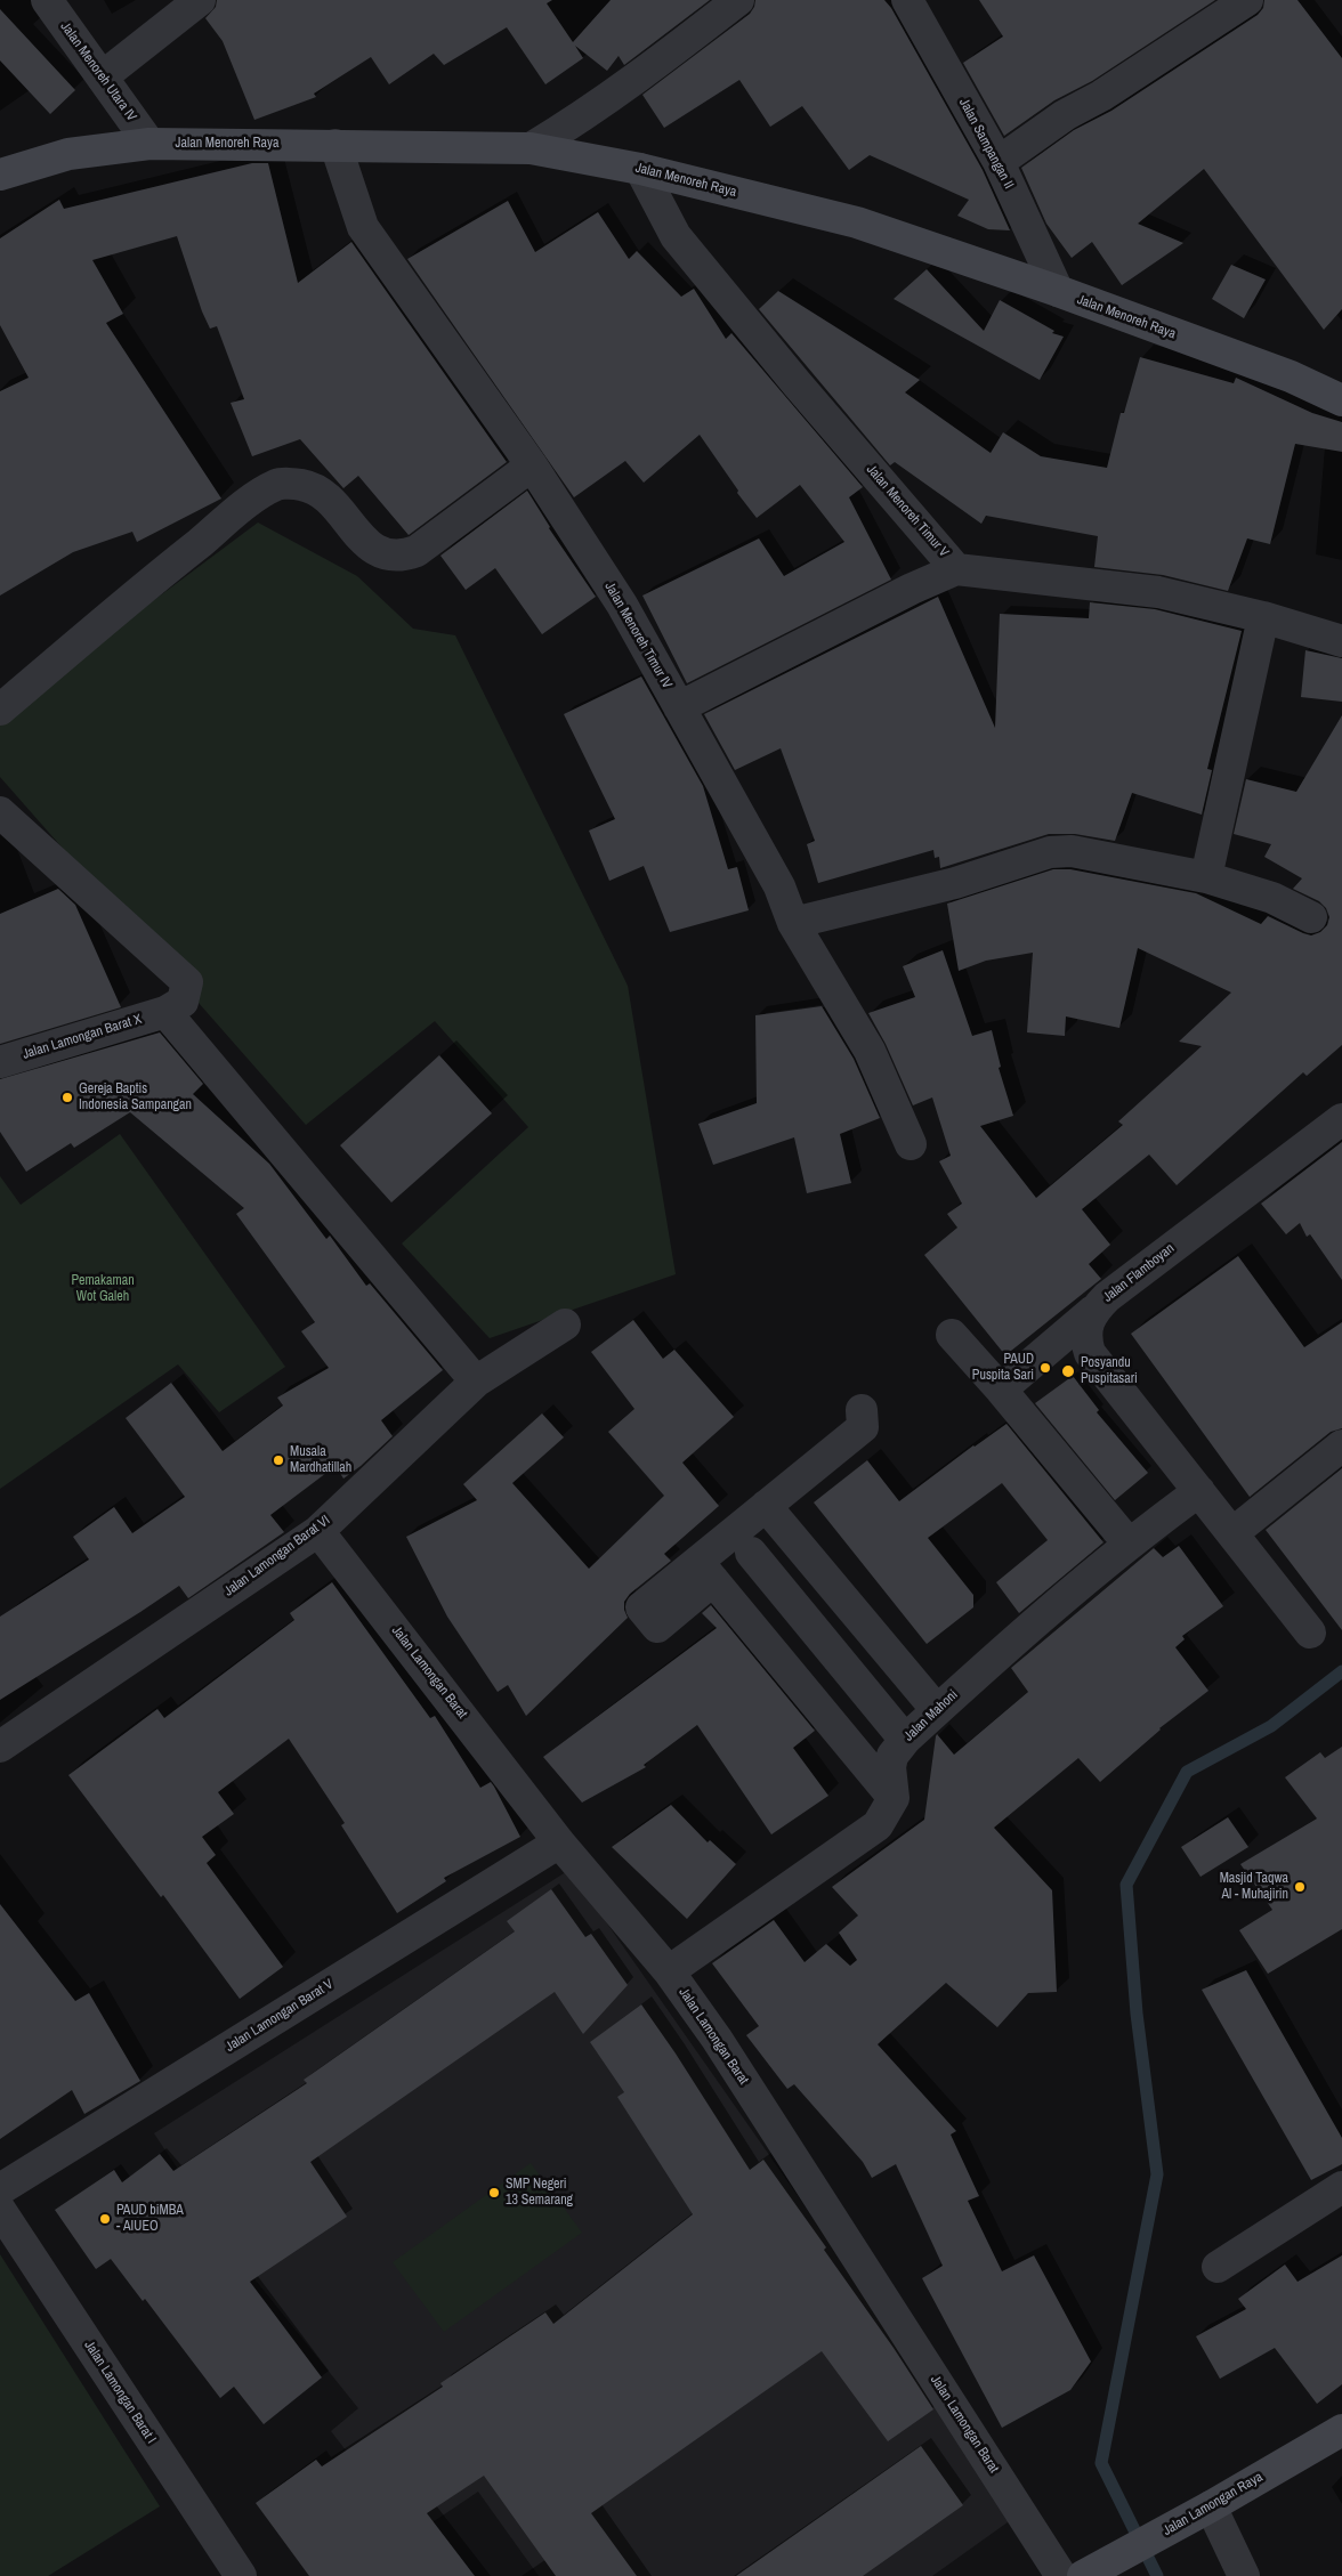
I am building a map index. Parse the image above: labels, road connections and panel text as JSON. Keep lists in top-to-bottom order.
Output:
{
  "streets": {
    "main road": ["Jalan Menoreh Raya", "Jalan Lamongan Raya"],
    "street": [
      "Jalan Menoreh Utara IV",
      "Jalan Sampangan II",
      "Jalan Menoreh Timur V",
      "Jalan Menoreh Timur IV",
      "Jalan Lamongan Barat X",
      "Jalan Flamboyan",
      "Jalan Lamongan Barat VI",
      "Jalan Lamongan Barat",
      "Jalan Mahoni",
      "Jalan Lamongan Barat V",
      "Jalan Lamongan Barat I"
    ]
  },
  "crossings": [
    ["Jalan Menoreh Utara IV", "Jalan Menoreh Raya"],
    ["Jalan Menoreh Raya", "Jalan Sampangan II"],
    ["Jalan Menoreh Raya", "Jalan Menoreh Timur V"],
    ["Jalan Menoreh Raya", "Jalan Menoreh Timur IV"],
    ["Jalan Flamboyan", "Jalan Mahoni"],
    ["Jalan Lamongan Barat VI", "Jalan Lamongan Barat"],
    ["Jalan Lamongan Barat", "Jalan Lamongan Barat V"]
  ],
  "parks": ["Pemakaman Wot Galeh"],
  "places": [
    "Gereja Baptis Indonesia Sampangan",
    "PAUD Puspita Sari",
    "Posyandu Puspitasari",
    "Musala Mardhatillah",
    "Masjid Taqwa Al - Muhajirin",
    "SMP Negeri 13 Semarang",
    "PAUD biMBA - AIUEO"
  ]
}
